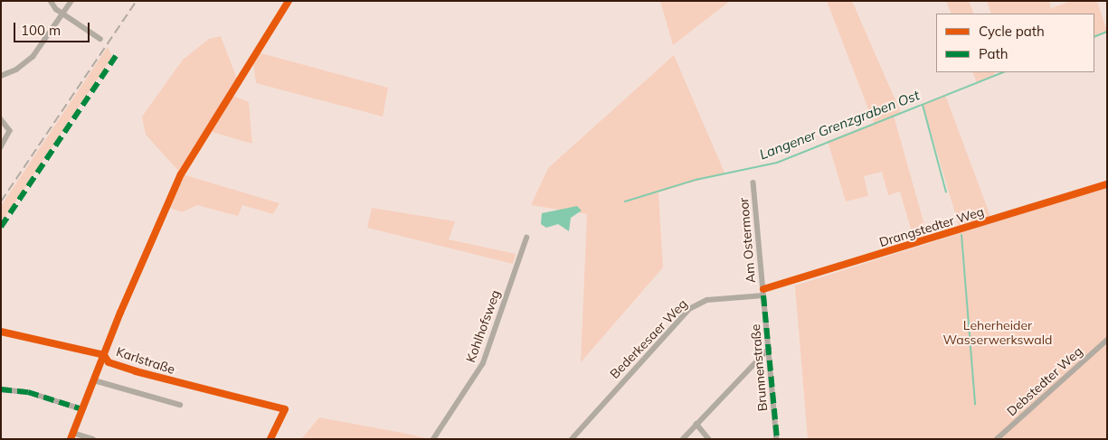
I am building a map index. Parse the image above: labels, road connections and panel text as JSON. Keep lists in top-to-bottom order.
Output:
{
  "streets": {
    "street": [
      "Drangstedter Weg",
      "Am Ostermoor",
      "Kohlhofsweg",
      "Bederkesaer Weg",
      "Karlstraße",
      "Brunnenstraße",
      "Debstedter Weg"
    ]
  },
  "crossings": [
    ["Drangstedter Weg", "Am Ostermoor"],
    ["Drangstedter Weg", "Bederkesaer Weg"],
    ["Drangstedter Weg", "Brunnenstraße"],
    ["Am Ostermoor", "Bederkesaer Weg"],
    ["Am Ostermoor", "Brunnenstraße"],
    ["Bederkesaer Weg", "Brunnenstraße"]
  ],
  "water": ["Langener Grenzgraben Ost"],
  "parks": ["Leherheider Wasserwerkswald"],
  "legend": ["Cycle path", "Path"],
  "scale_bar": "100 m"
}
